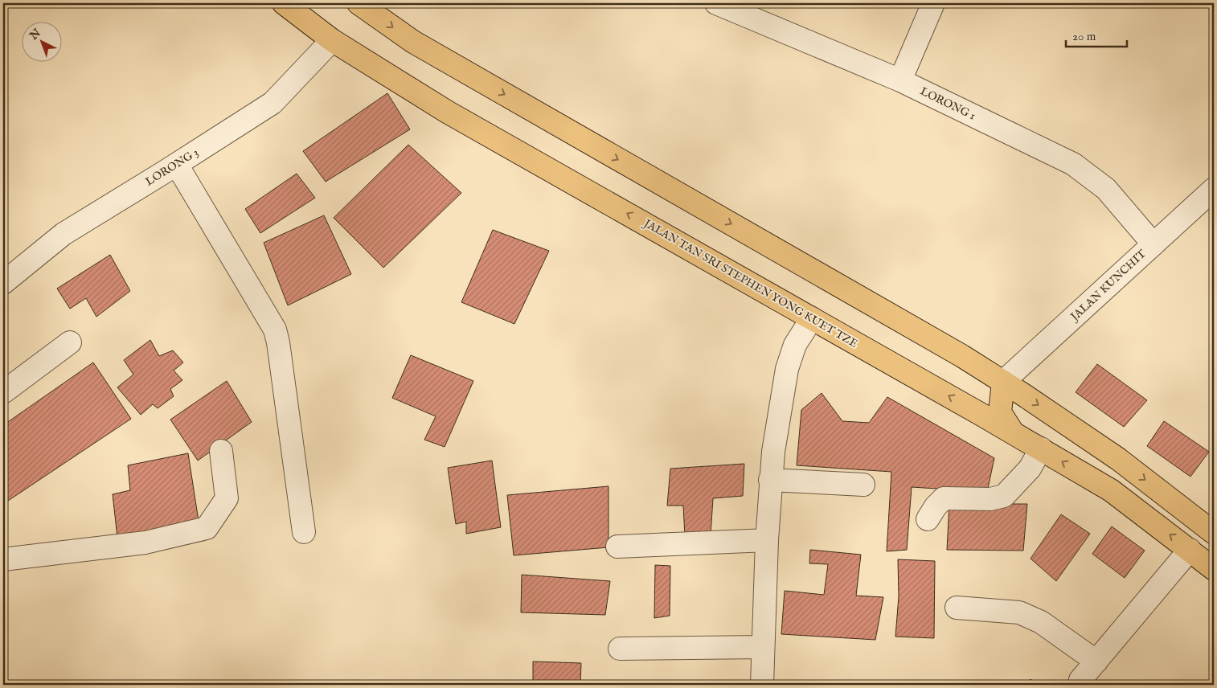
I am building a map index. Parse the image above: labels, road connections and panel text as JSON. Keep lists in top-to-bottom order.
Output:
{
  "streets": {
    "main road": ["JALAN TAN SRI STEPHEN YONG KUET TZE"],
    "street": ["LORONG 1", "LORONG 3", "JALAN KUNCHIT"]
  },
  "crossings": [
    ["LORONG 1", "JALAN KUNCHIT"],
    ["LORONG 3", "JALAN TAN SRI STEPHEN YONG KUET TZE"]
  ],
  "scale_bar": "20 m",
  "north": "top left"
}
